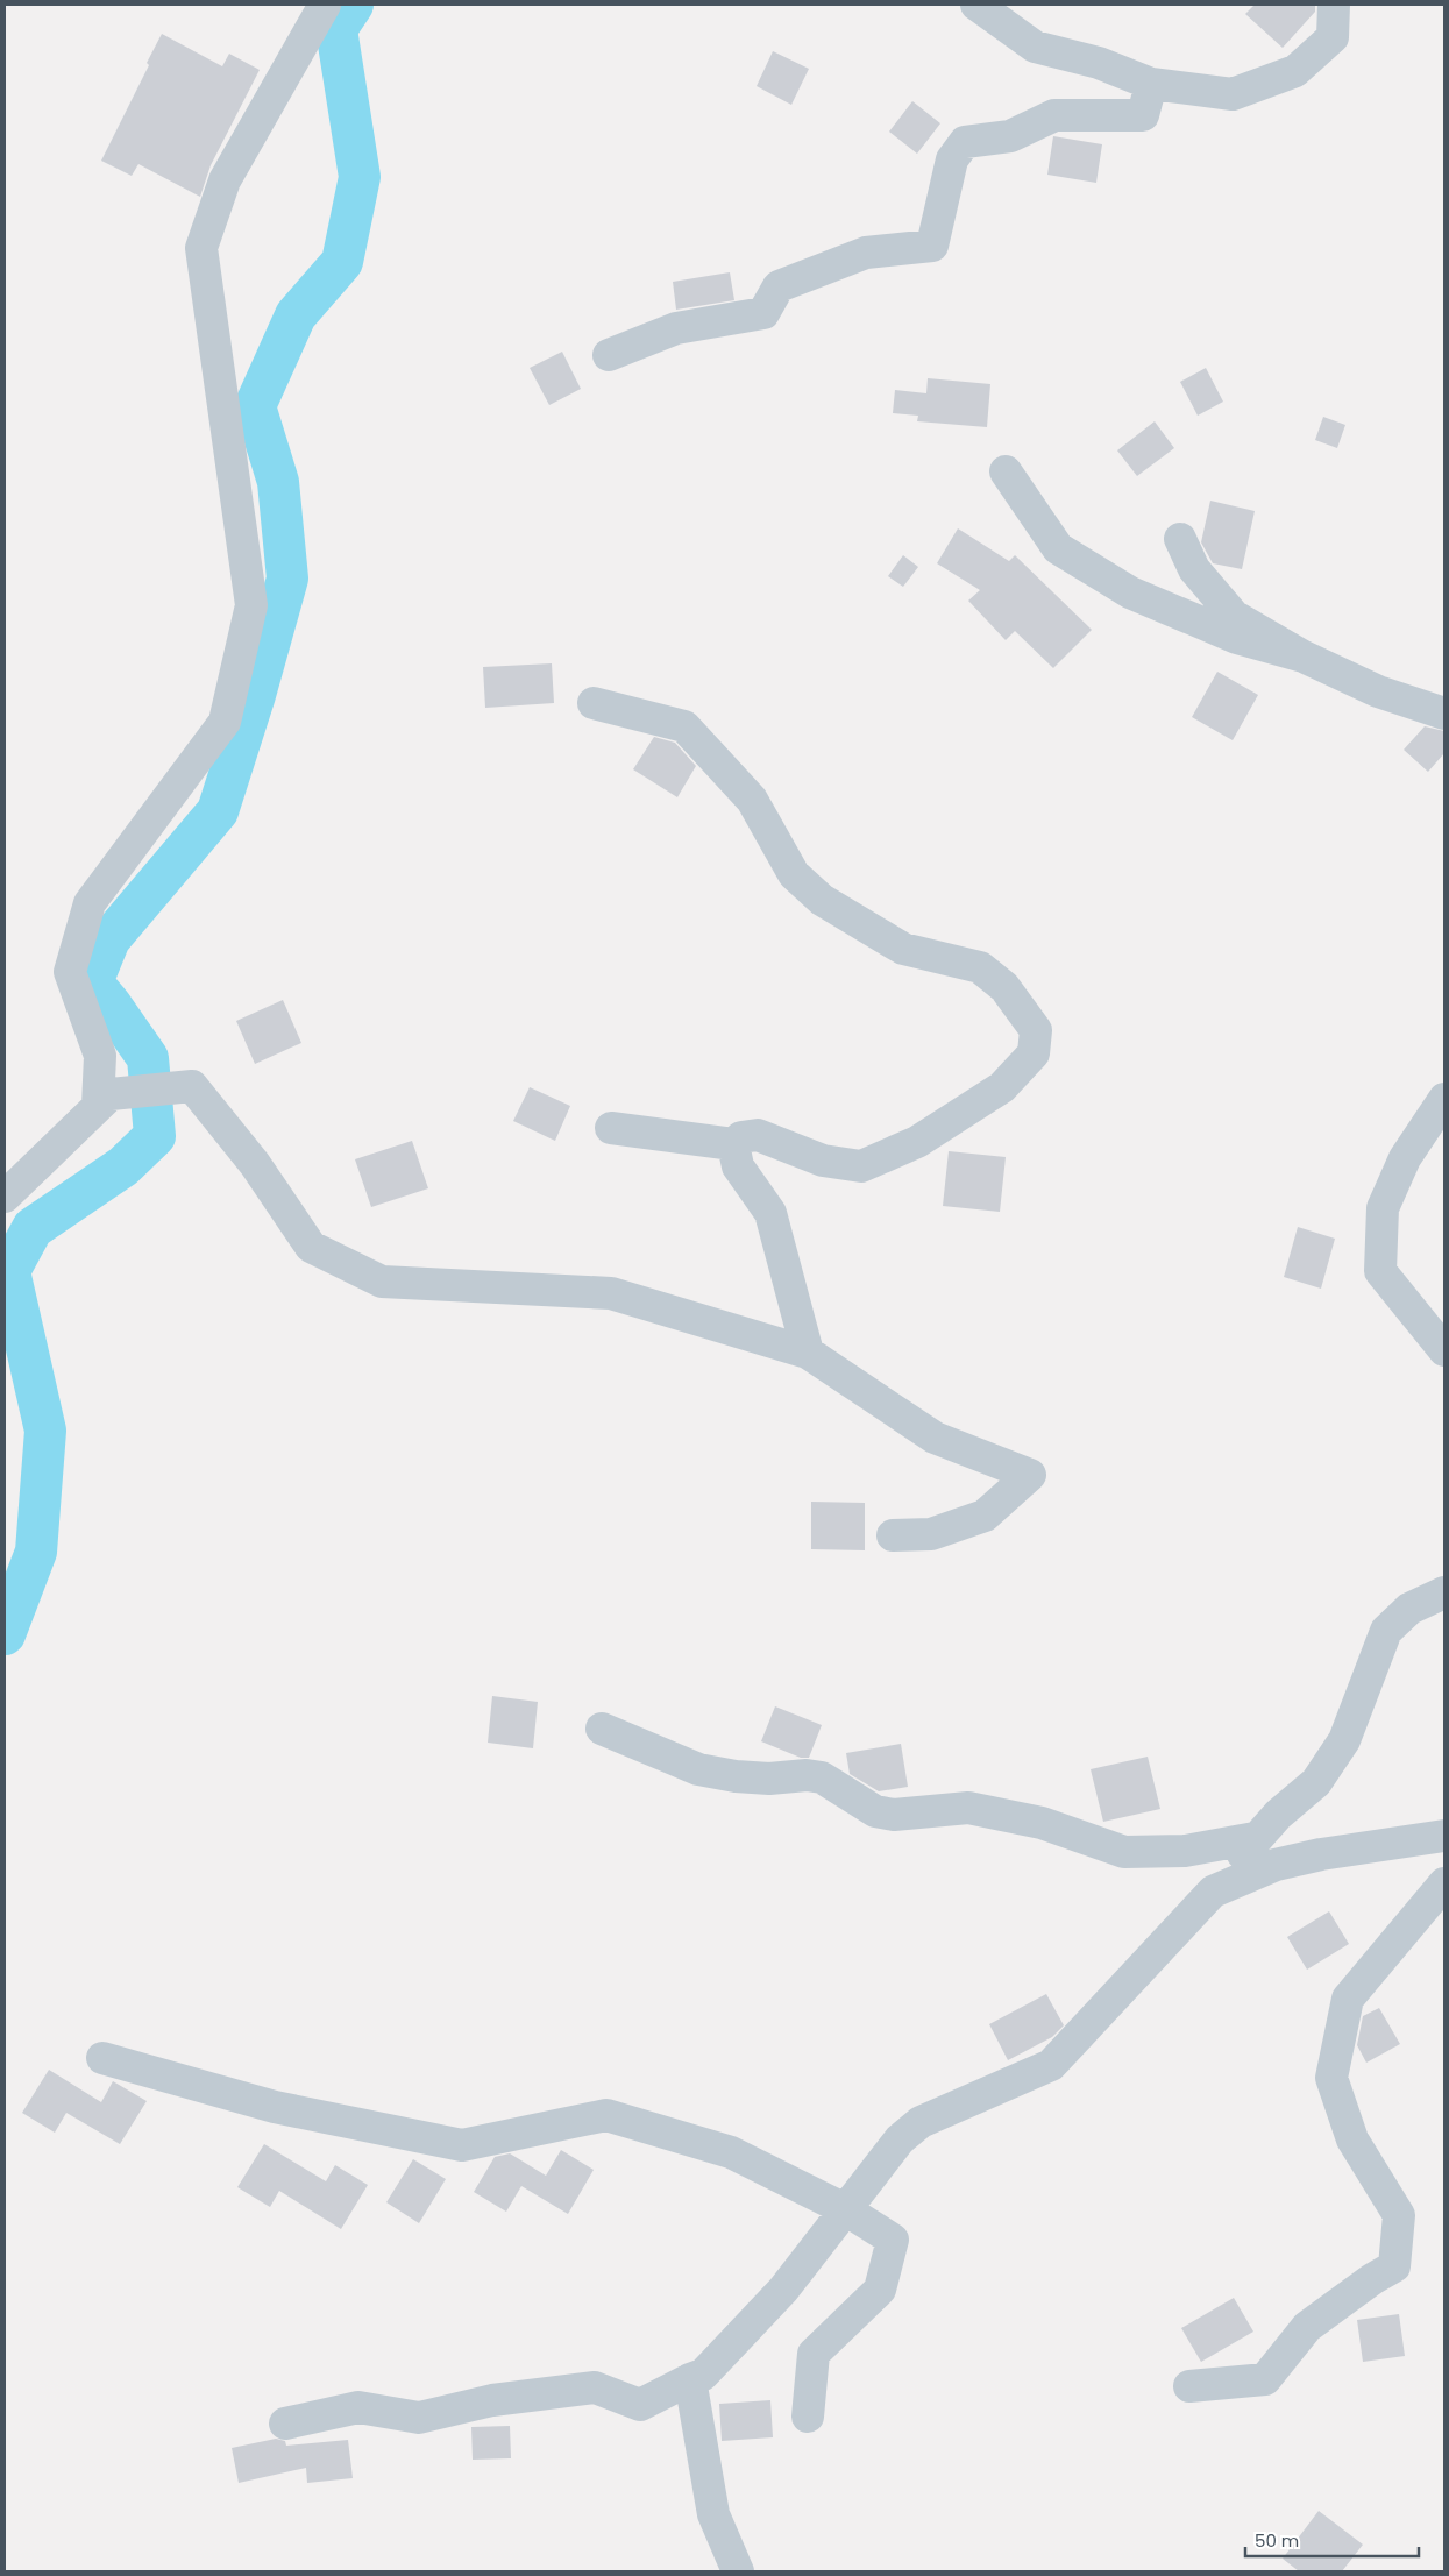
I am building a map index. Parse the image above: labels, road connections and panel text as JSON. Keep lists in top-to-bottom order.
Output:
{
  "scale_bar": "50 m"
}
